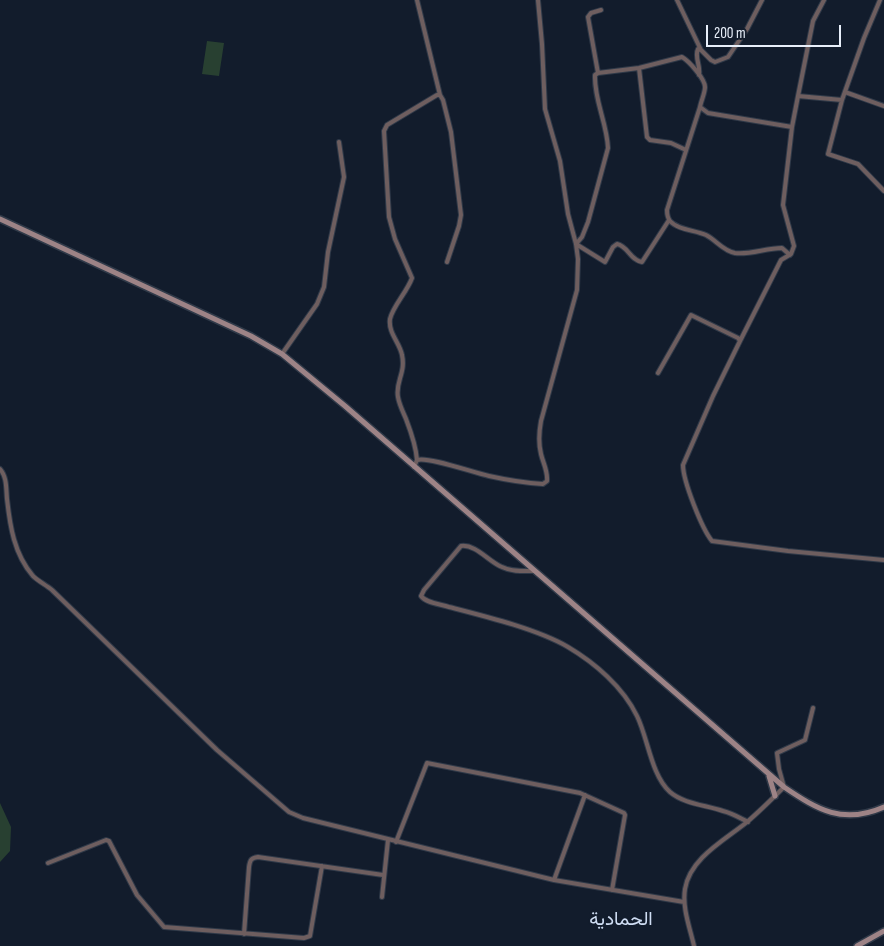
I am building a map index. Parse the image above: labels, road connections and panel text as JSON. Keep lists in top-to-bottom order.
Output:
{
  "districts": ["الحمادية"],
  "scale_bar": "200 m"
}
